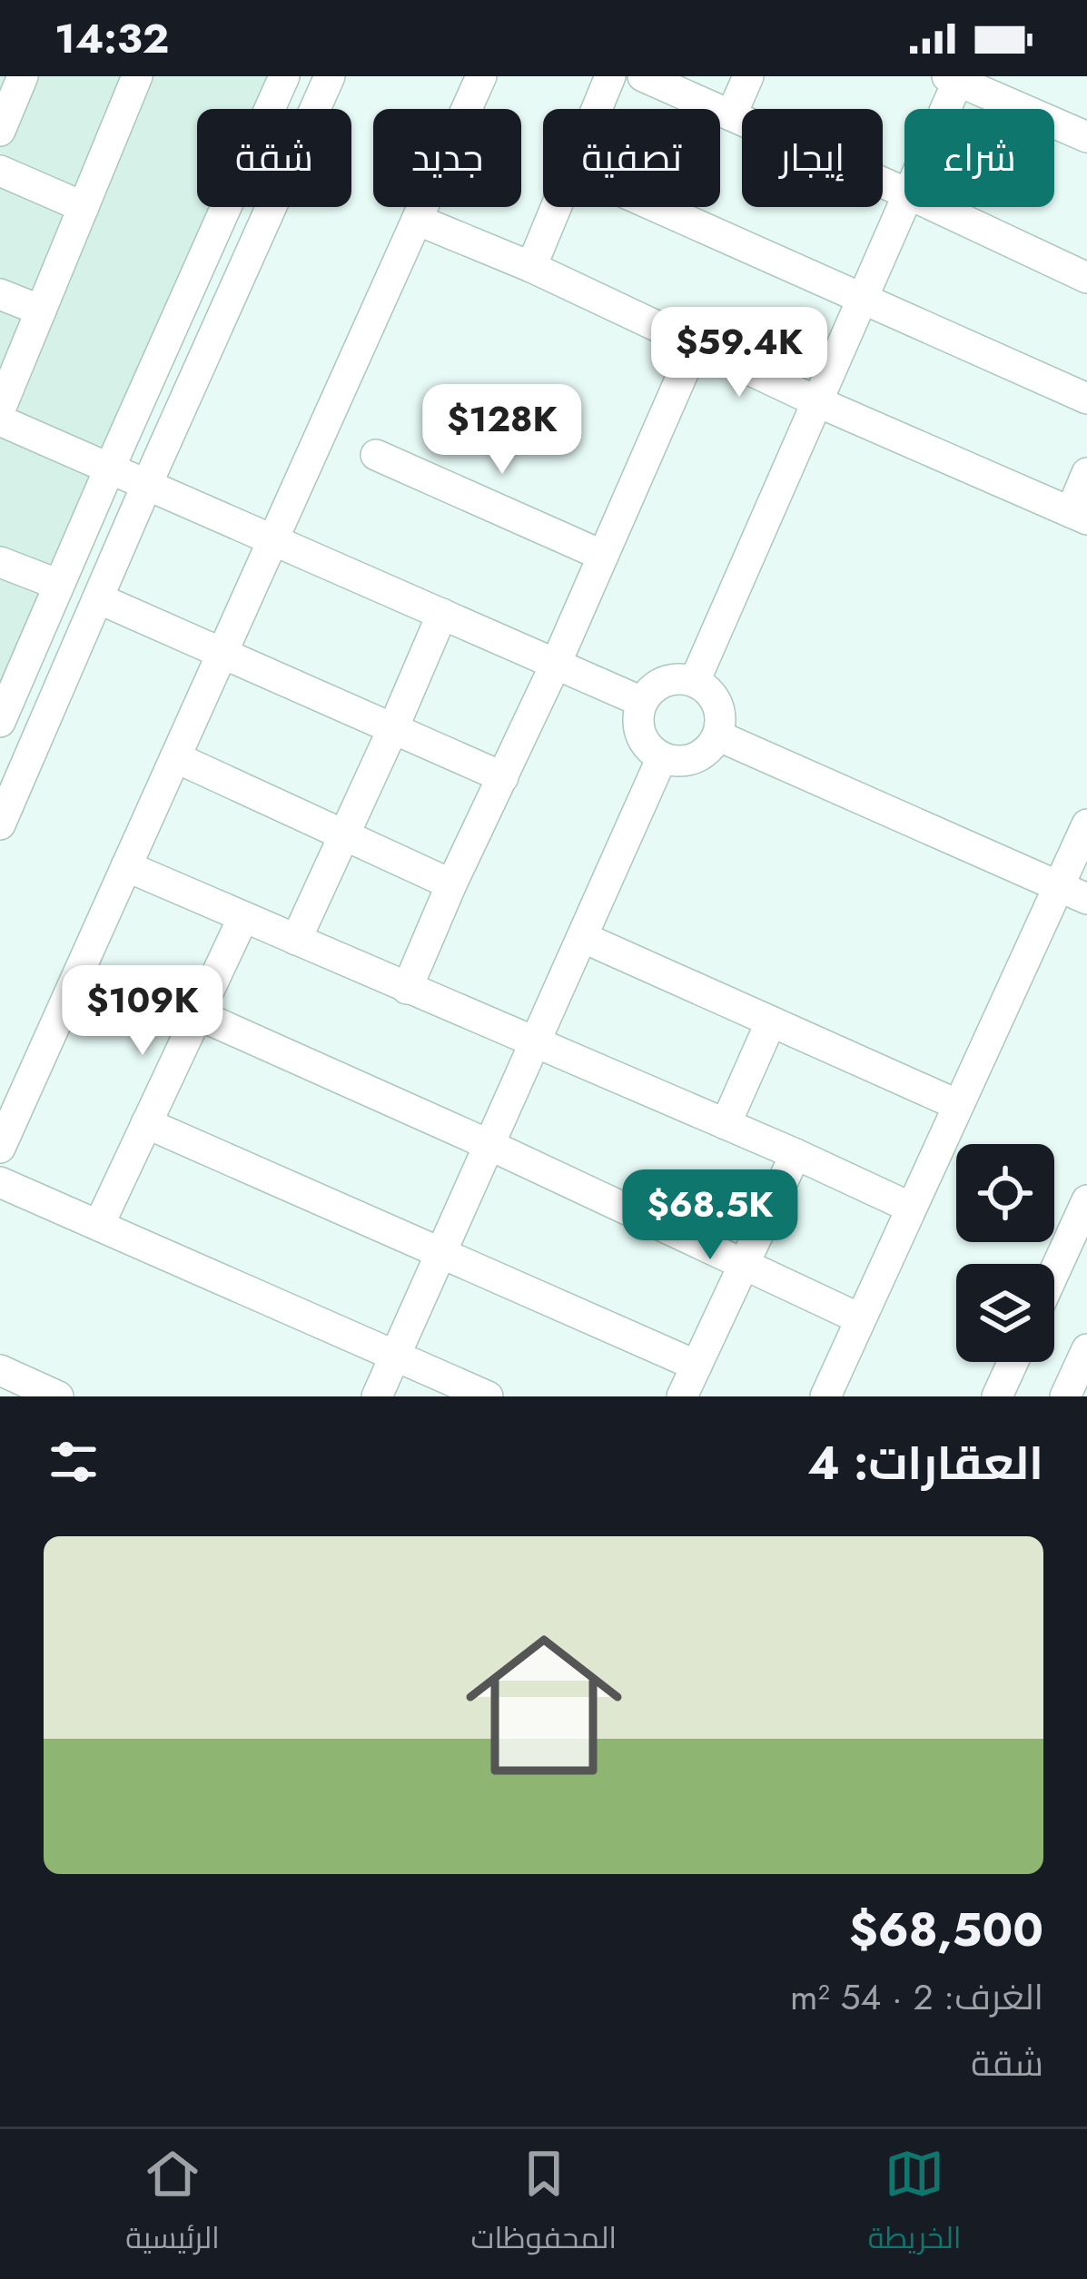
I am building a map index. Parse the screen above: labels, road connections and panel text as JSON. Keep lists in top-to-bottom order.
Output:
{
  "page": {
    "status": "14:32",
    "chip": [
      "شراء",
      "إيجار",
      "تصفية",
      "جديد",
      "شقة"
    ],
    "price": [
      "$59.4K",
      "$128K",
      "$109K",
      "$68.5K"
    ],
    "heading": "العقارات: 4",
    "list": [
      {
        "name": "$68,500",
        "note": "الغرف: 2 · 54 m² · شقة"
      }
    ],
    "tabs": ["الخريطة", "المحفوظات", "الرئيسية"]
  }
}
